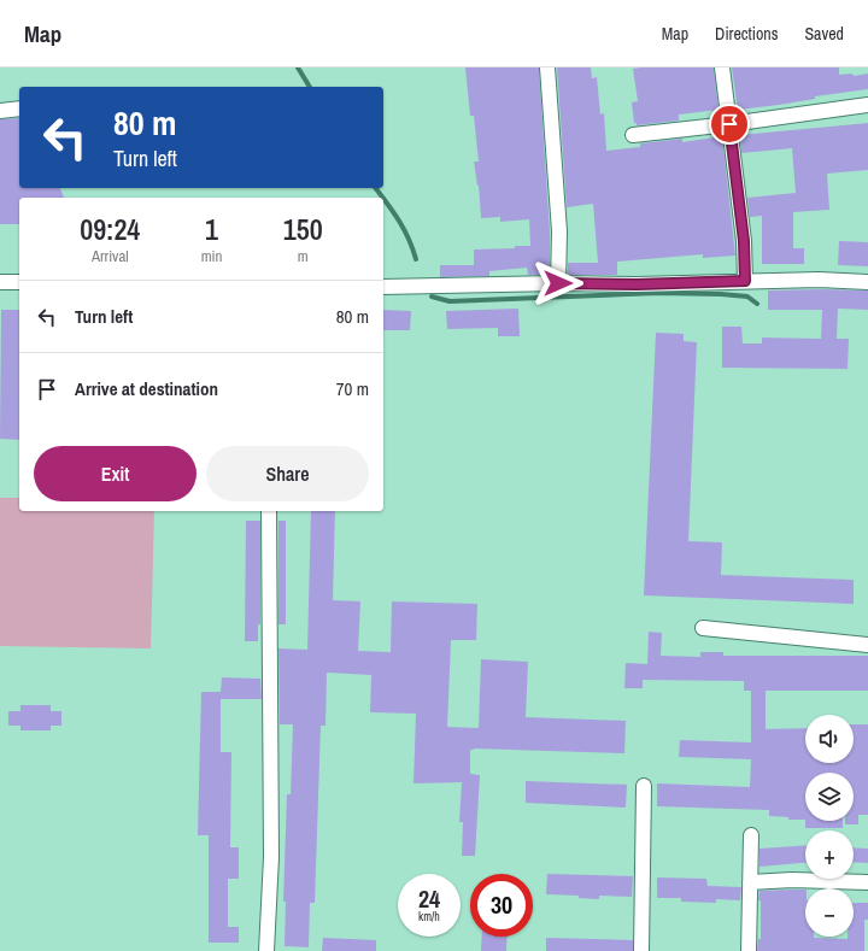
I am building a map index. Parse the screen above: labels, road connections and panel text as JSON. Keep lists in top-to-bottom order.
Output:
{
  "page": {
    "header": "Map",
    "nav": ["Map", "Directions", "Saved"],
    "turn": ["80 m", "Turn left"],
    "eta": [
      "09:24",
      "Arrival",
      "1",
      "min",
      "150",
      "m"
    ],
    "list": [
      {
        "name": "Turn left",
        "value": "80 m"
      },
      {
        "name": "Arrive at destination",
        "value": "70 m"
      }
    ],
    "buttons": ["Exit", "Share"],
    "map_buttons": ["+", "−"],
    "speed": "24 km/h",
    "limit": "30"
  }
}
